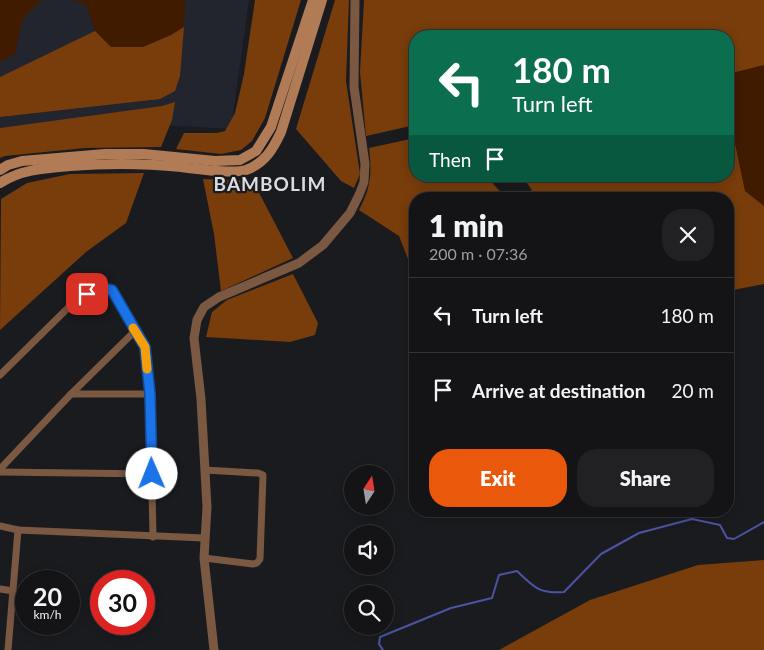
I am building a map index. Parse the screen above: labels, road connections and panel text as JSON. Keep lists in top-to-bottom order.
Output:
{
  "districts": ["BAMBOLIM"],
  "north": "top",
  "page": {
    "turn": ["180 m", "Turn left"],
    "then": "Then",
    "heading": ["1 min", "200 m · 07:36"],
    "list": [
      {
        "name": "Turn left",
        "value": "180 m"
      },
      {
        "name": "Arrive at destination",
        "value": "20 m"
      }
    ],
    "buttons": ["Exit", "Share"],
    "speed": "20 km/h",
    "limit": "30"
  }
}
